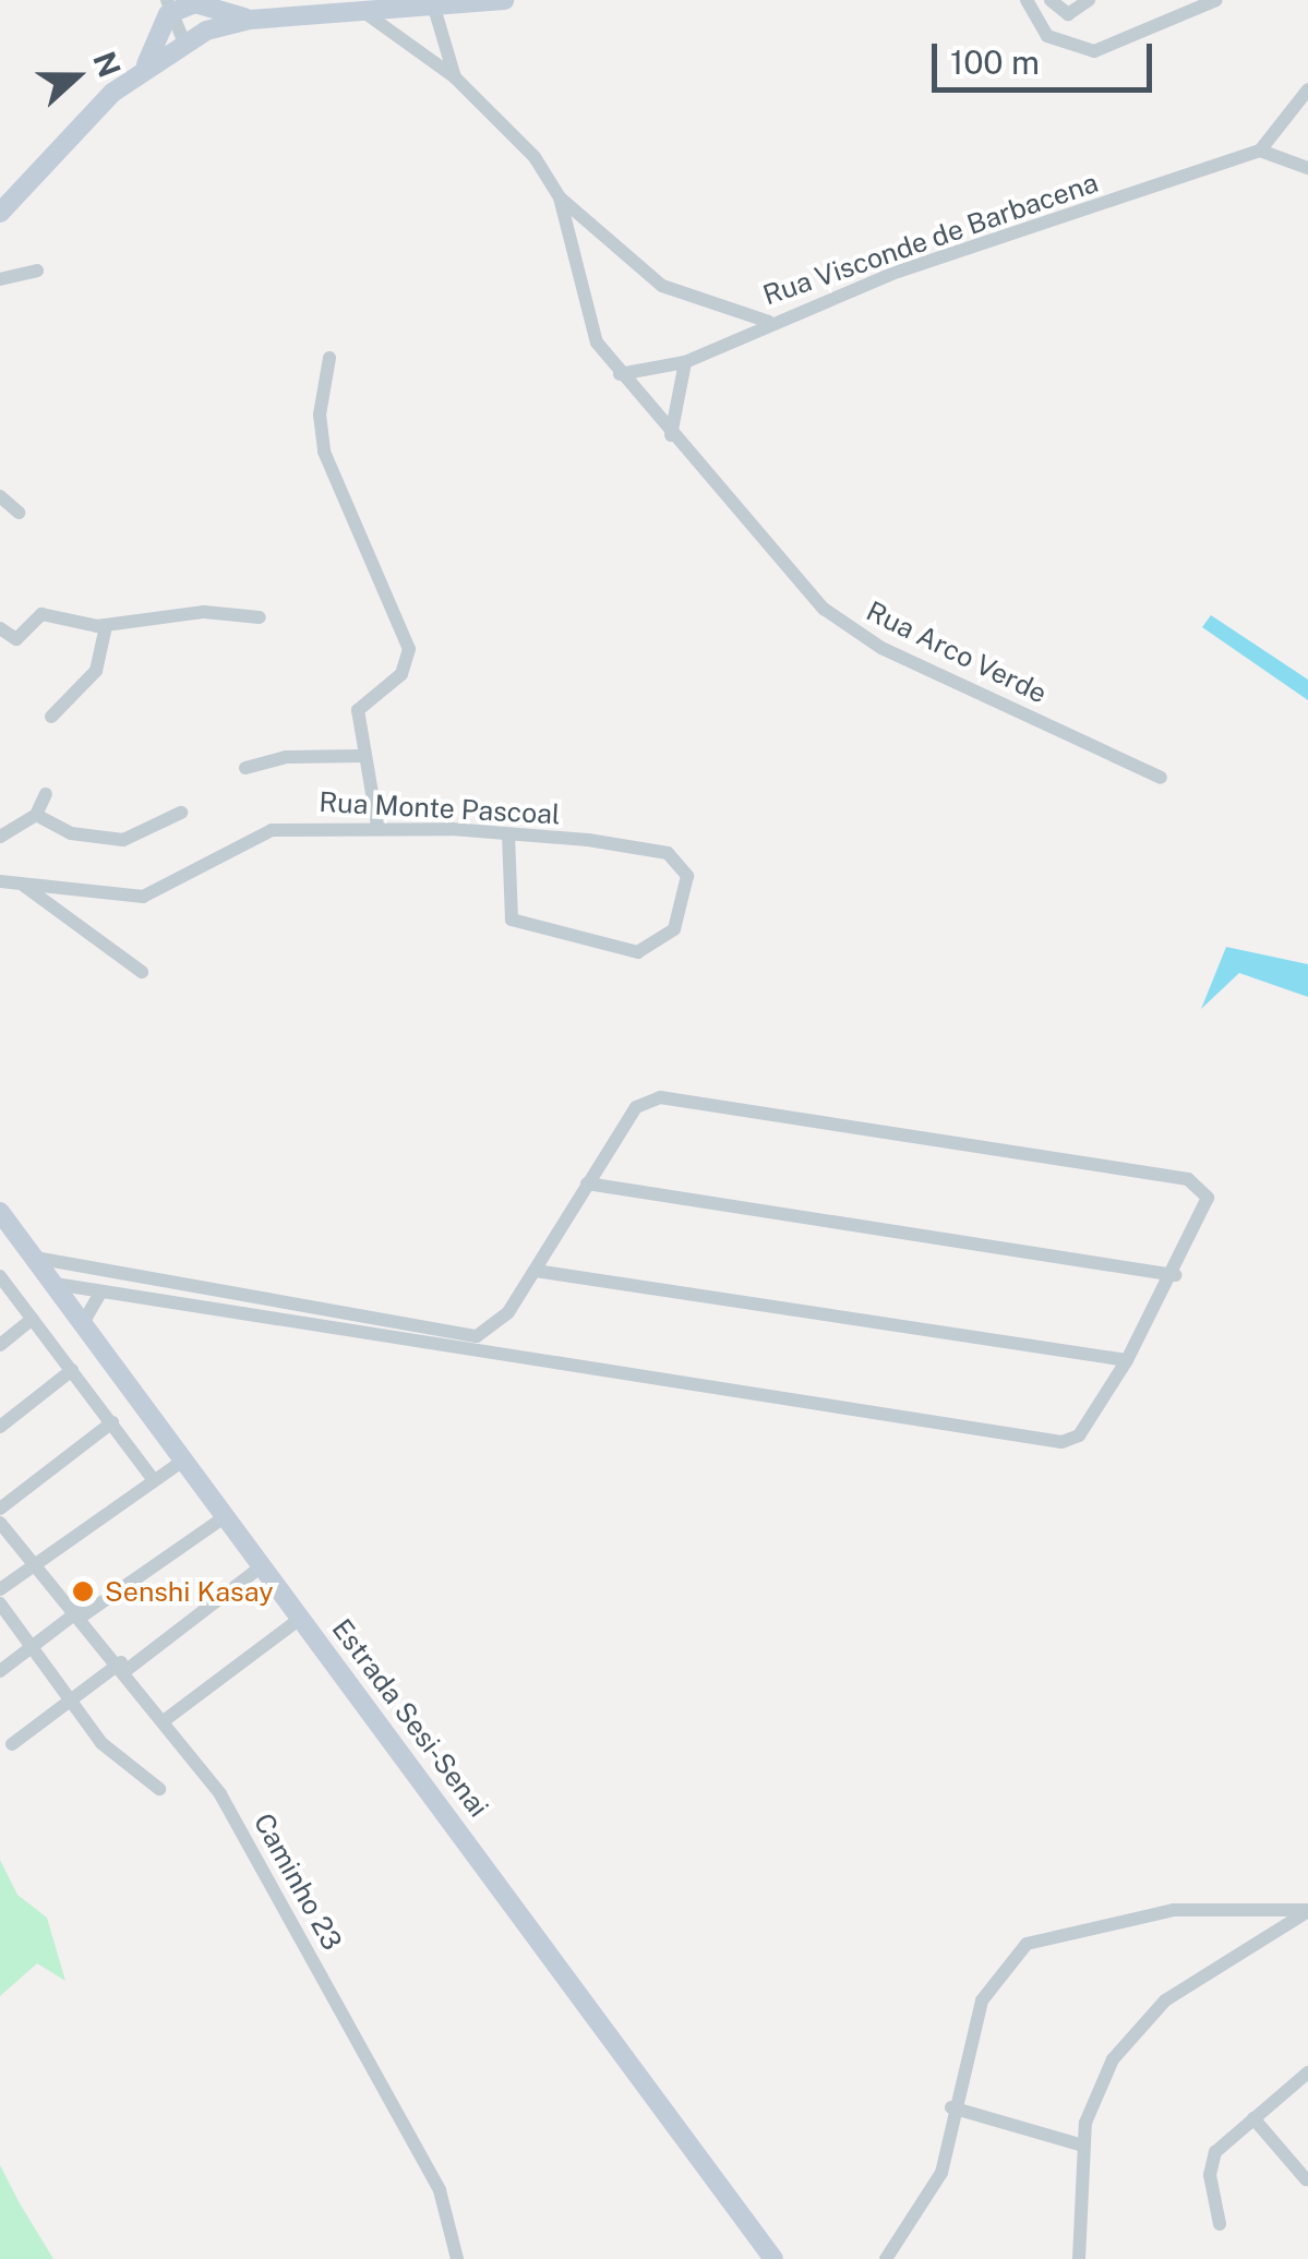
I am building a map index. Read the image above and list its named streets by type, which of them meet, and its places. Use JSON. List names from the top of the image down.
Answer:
{
  "streets": {
    "street": [
      "Rua Visconde de Barbacena",
      "Rua Arco Verde",
      "Rua Monte Pascoal",
      "Estrada Sesi-Senai",
      "Caminho 23"
    ]
  },
  "crossings": [
    ["Rua Visconde de Barbacena", "Rua Arco Verde"]
  ],
  "places": ["Senshi Kasay"],
  "scale_bar": "100 m",
  "north": "right"
}
